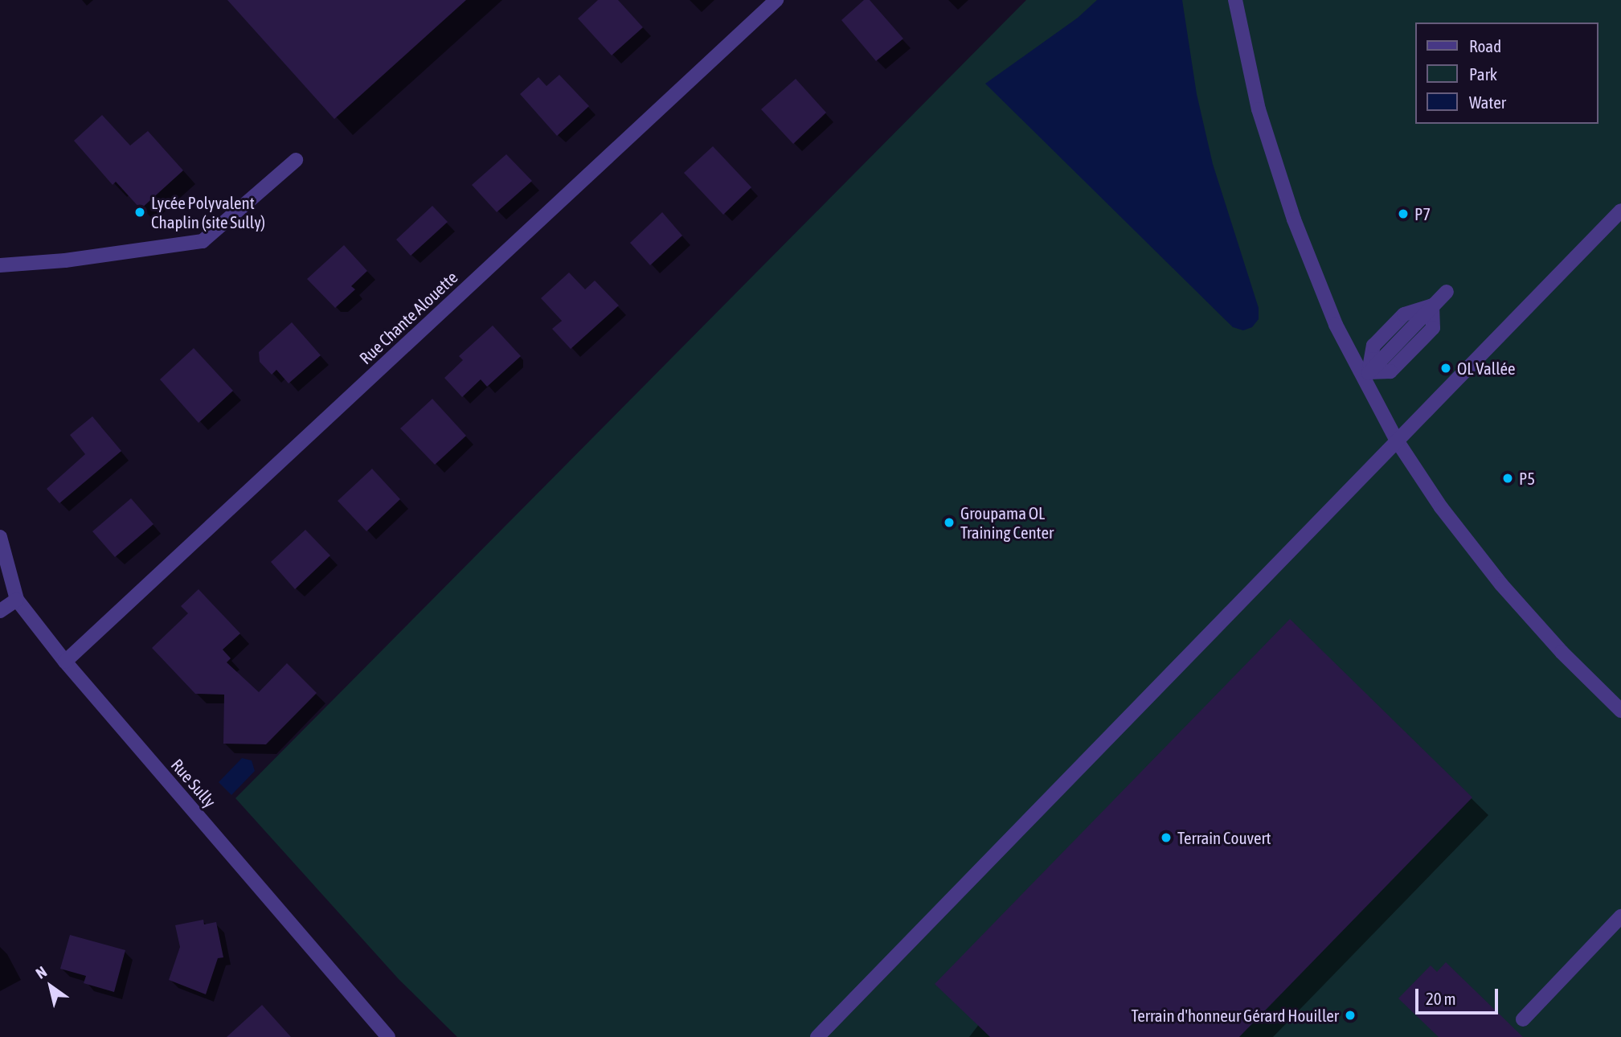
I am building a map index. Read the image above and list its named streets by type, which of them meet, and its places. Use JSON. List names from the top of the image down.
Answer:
{
  "streets": {
    "street": ["Rue Chante Alouette", "Rue Sully"]
  },
  "crossings": [
    ["Rue Chante Alouette", "Rue Sully"]
  ],
  "places": [
    "Lycée Polyvalent Chaplin (site Sully)",
    "P7",
    "OL Vallée",
    "P5",
    "Groupama OL Training Center",
    "Terrain Couvert",
    "Terrain d'honneur Gérard Houiller"
  ],
  "legend": ["Road", "Park", "Water"],
  "scale_bar": "20 m",
  "north": "top left"
}
